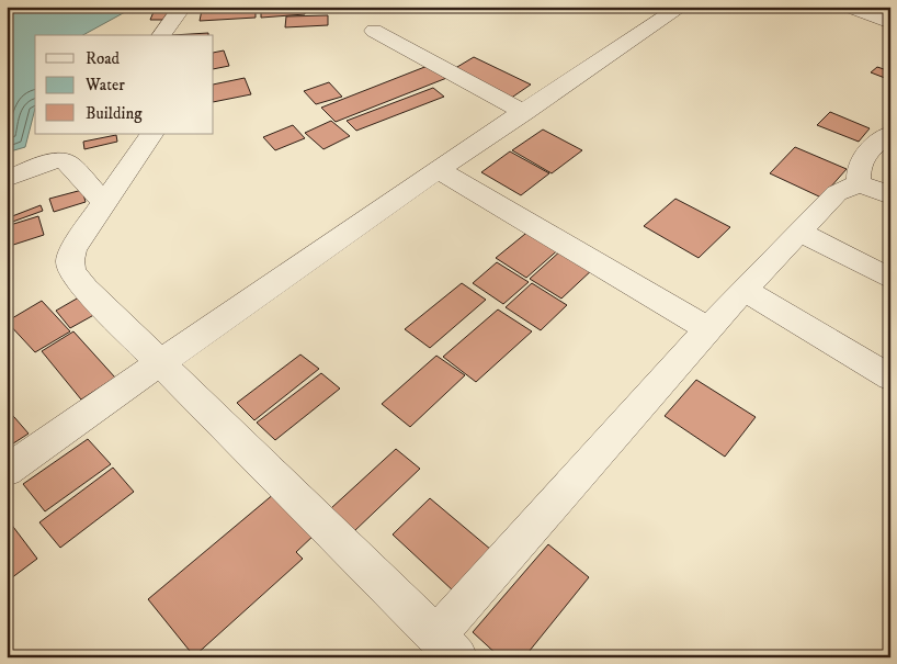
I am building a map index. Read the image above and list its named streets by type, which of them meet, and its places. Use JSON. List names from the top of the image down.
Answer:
{
  "legend": ["Road", "Water", "Building"]
}
